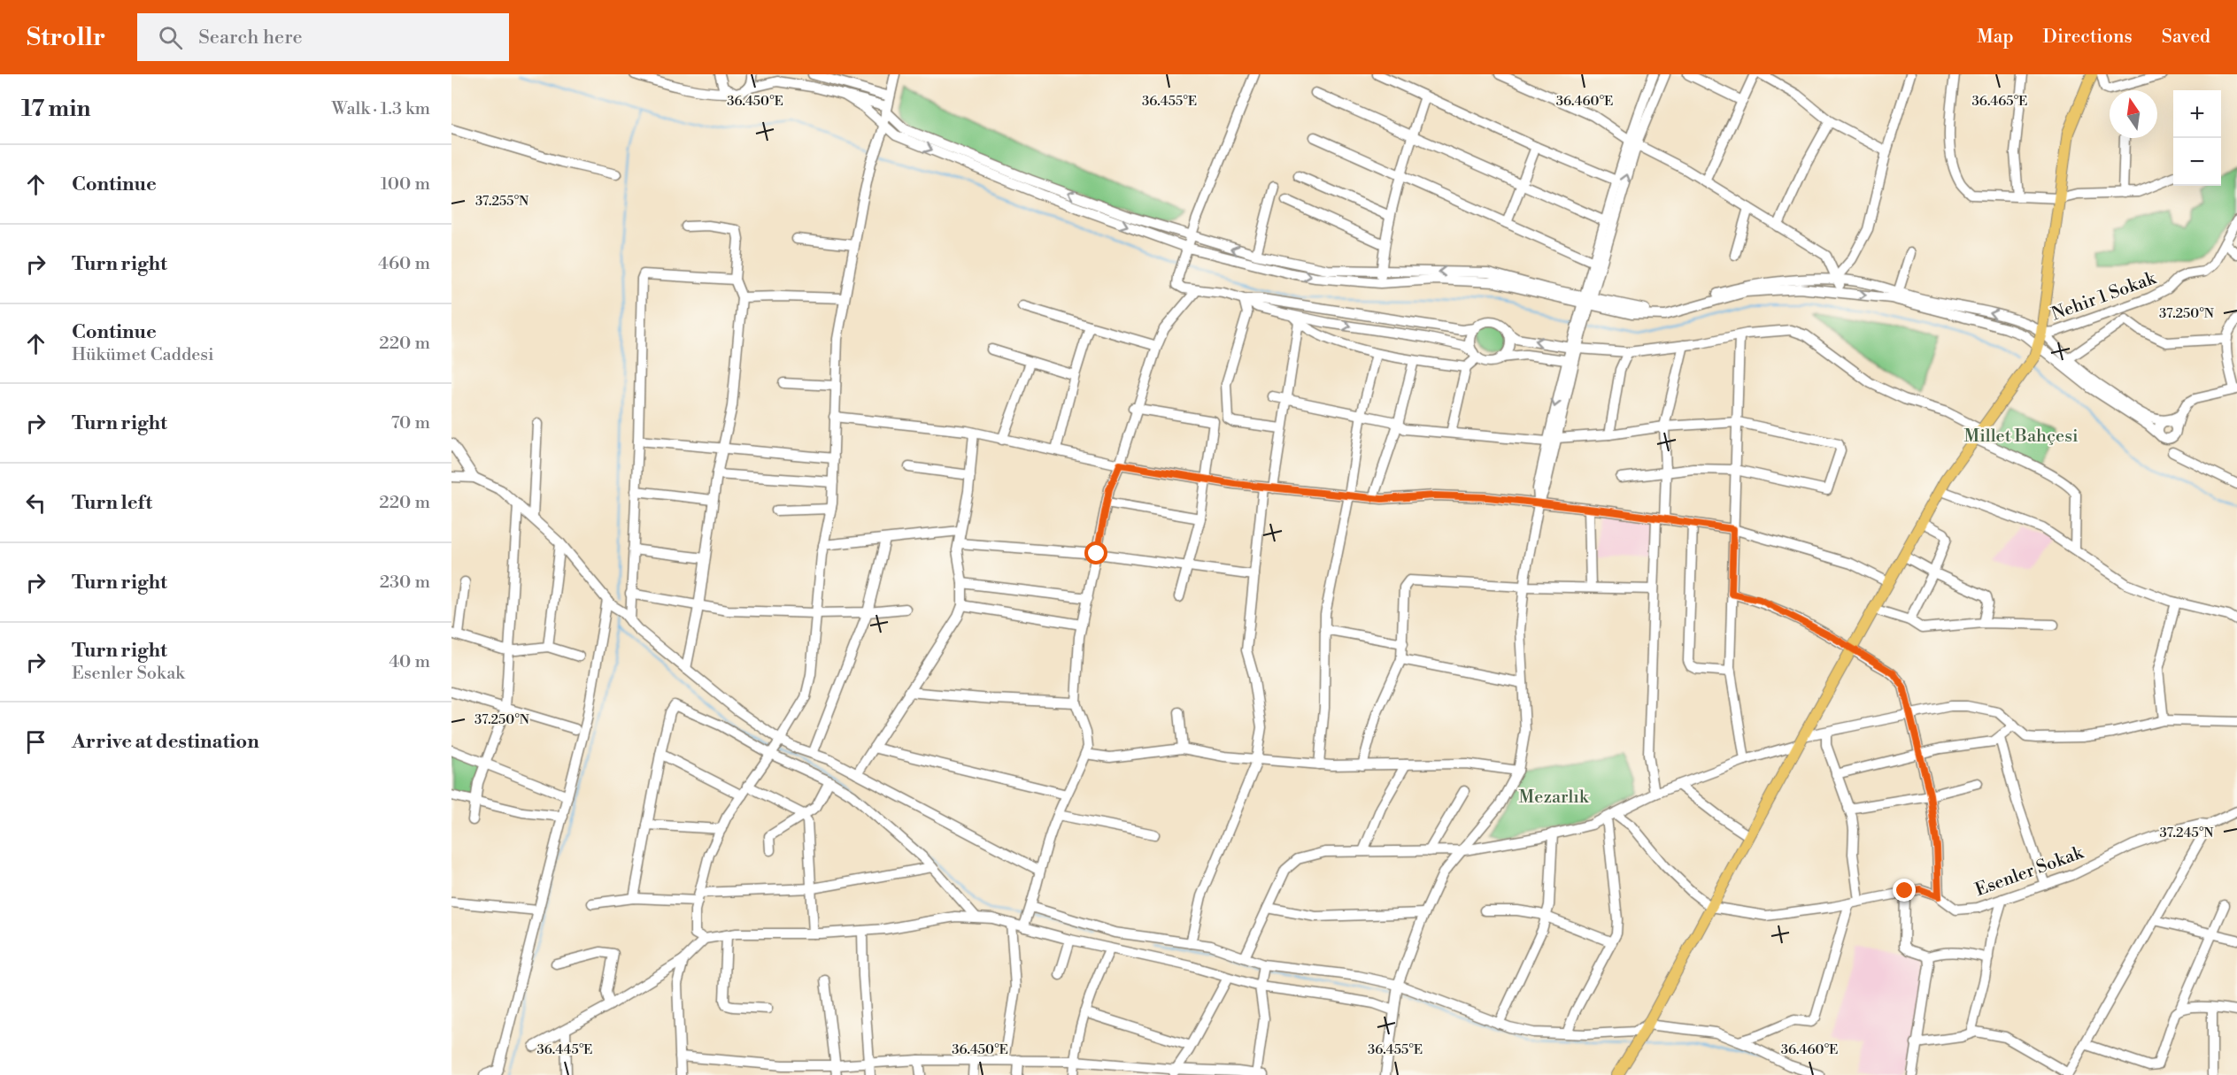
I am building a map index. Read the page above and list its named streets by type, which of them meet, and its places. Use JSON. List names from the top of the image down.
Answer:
{
  "streets": {
    "street": ["Nehir 1 Sokak", "Esenler Sokak"]
  },
  "parks": ["Millet Bahçesi", "Mezarlık"],
  "north": "top",
  "page": {
    "header": "Strollr",
    "search": "Search here",
    "nav": ["Map", "Directions", "Saved"],
    "heading": ["17 min", "Walk · 1.3 km"],
    "map_buttons": ["+", "−"],
    "list": [
      ["Continue", "100 m"],
      ["Turn right", "460 m"],
      ["Continue", "Hükümet Caddesi", "220 m"],
      ["Turn right", "70 m"],
      ["Turn left", "220 m"],
      ["Turn right", "230 m"],
      ["Turn right", "Esenler Sokak", "40 m"],
      "Arrive at destination"
    ]
  },
  "coordinates": [
    "36.450°E",
    "36.455°E",
    "36.460°E",
    "36.465°E",
    "37.255°N",
    "37.250°N",
    "37.245°N",
    "36.445°E"
  ]
}
